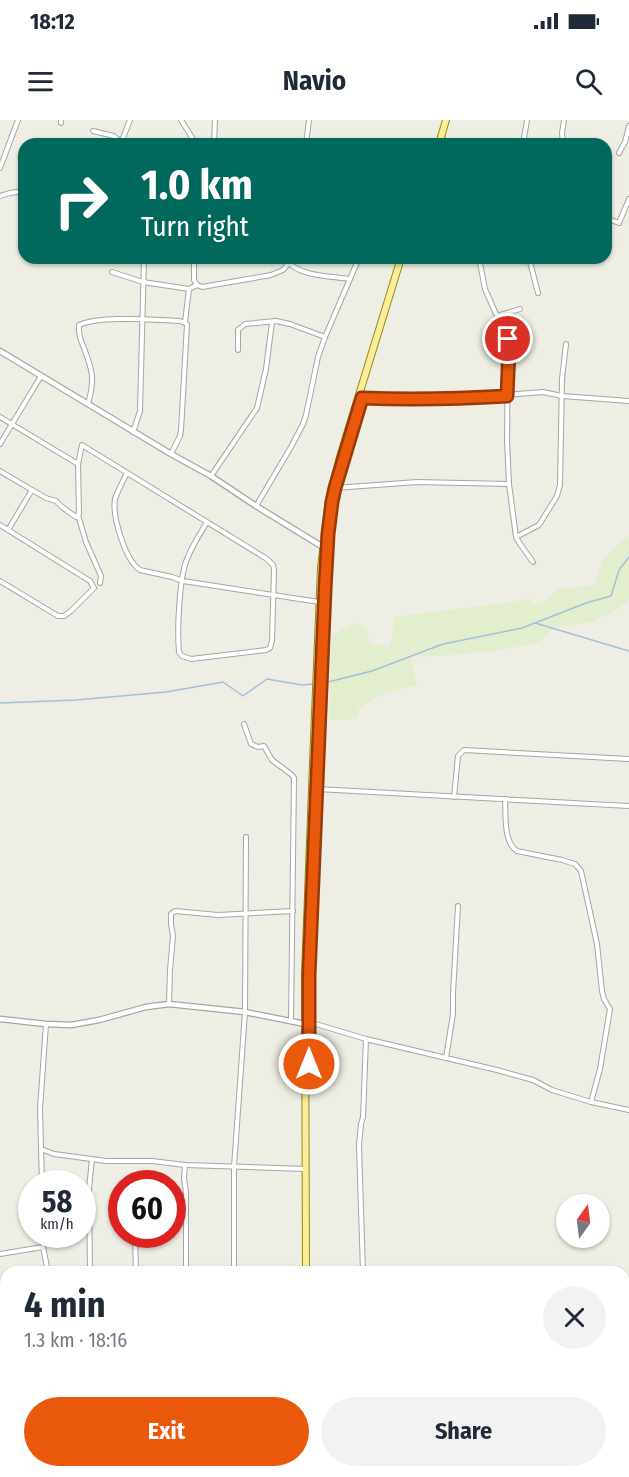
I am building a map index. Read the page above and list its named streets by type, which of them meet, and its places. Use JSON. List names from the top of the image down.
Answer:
{
  "north": "top",
  "page": {
    "status": "18:12",
    "header": "Navio",
    "turn": ["1.0 km", "Turn right"],
    "speed": "58 km/h",
    "limit": "60",
    "heading": ["4 min", "1.3 km · 18:16"],
    "buttons": ["Exit", "Share"]
  }
}
